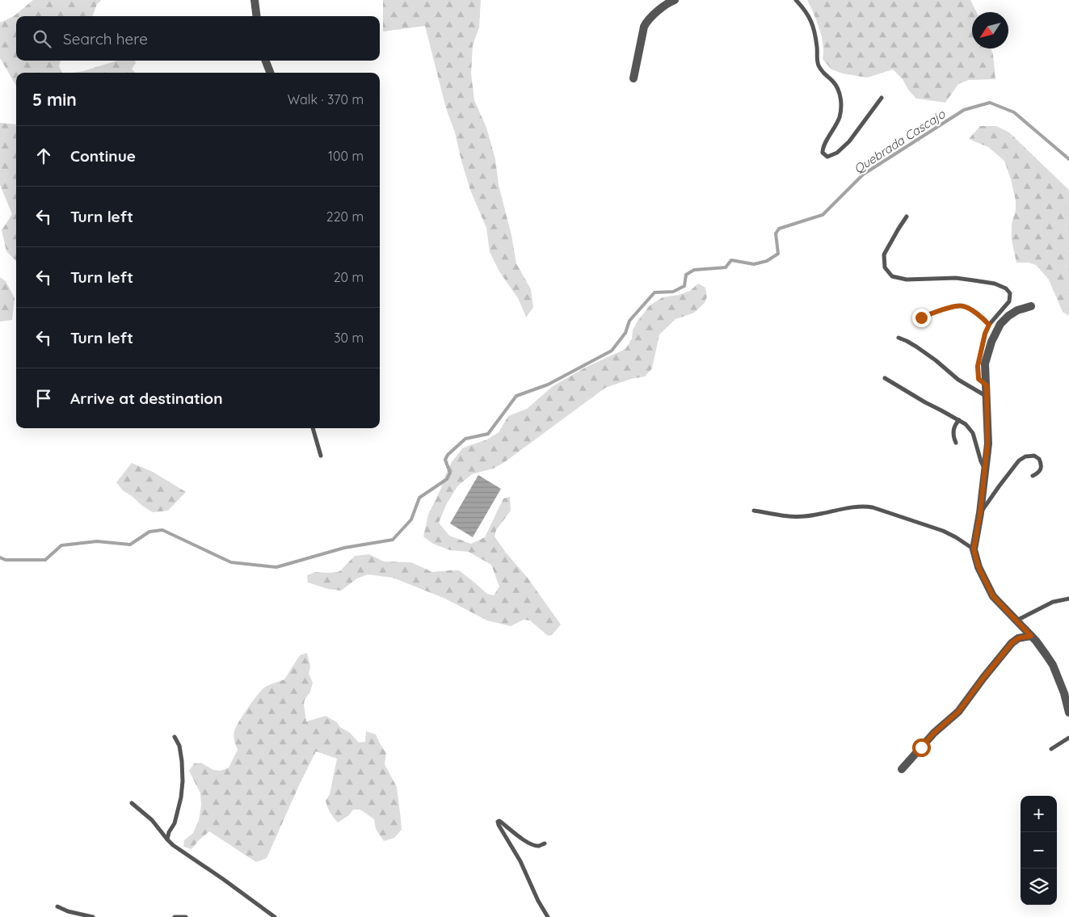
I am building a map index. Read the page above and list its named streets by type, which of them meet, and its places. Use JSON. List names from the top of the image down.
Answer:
{
  "water": ["Quebrada Cascajo"],
  "north": "bottom left",
  "page": {
    "search": "Search here",
    "heading": ["5 min", "Walk · 370 m"],
    "list": [
      ["Continue", "100 m"],
      ["Turn left", "220 m"],
      ["Turn left", "20 m"],
      ["Turn left", "30 m"],
      "Arrive at destination"
    ],
    "map_buttons": ["+", "−"]
  }
}
